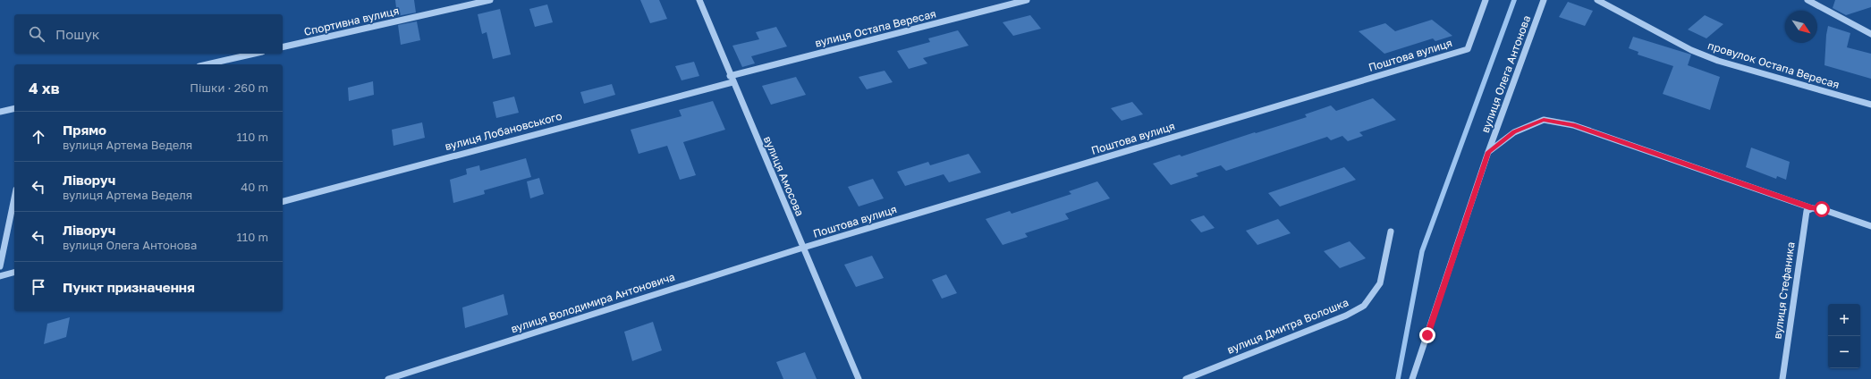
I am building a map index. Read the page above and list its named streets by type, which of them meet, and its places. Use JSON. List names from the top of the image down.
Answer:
{
  "streets": {
    "street": [
      "Спортивна вулиця",
      "вулиця Остапа Вересая",
      "Поштова вулиця",
      "провулок Остапа Вересая",
      "вулиця Олега Антонова",
      "вулиця Лобановського",
      "вулиця Амосова",
      "вулиця Стефаника",
      "вулиця Володимира Антоновича",
      "вулиця Дмитра Волошка"
    ]
  },
  "crossings": [
    ["вулиця Остапа Вересая", "вулиця Лобановського"],
    ["вулиця Остапа Вересая", "вулиця Амосова"],
    ["Поштова вулиця", "вулиця Амосова"],
    ["Поштова вулиця", "вулиця Володимира Антоновича"],
    ["вулиця Лобановського", "вулиця Амосова"],
    ["вулиця Амосова", "вулиця Володимира Антоновича"]
  ],
  "north": "bottom right",
  "page": {
    "search": "Пошук",
    "heading": ["4 хв", "Пішки · 260 m"],
    "list": [
      ["Прямо", "вулиця Артема Веделя", "110 m"],
      ["Ліворуч", "вулиця Артема Веделя", "40 m"],
      ["Ліворуч", "вулиця Олега Антонова", "110 m"],
      "Пункт призначення"
    ],
    "map_buttons": ["+", "−"]
  }
}
